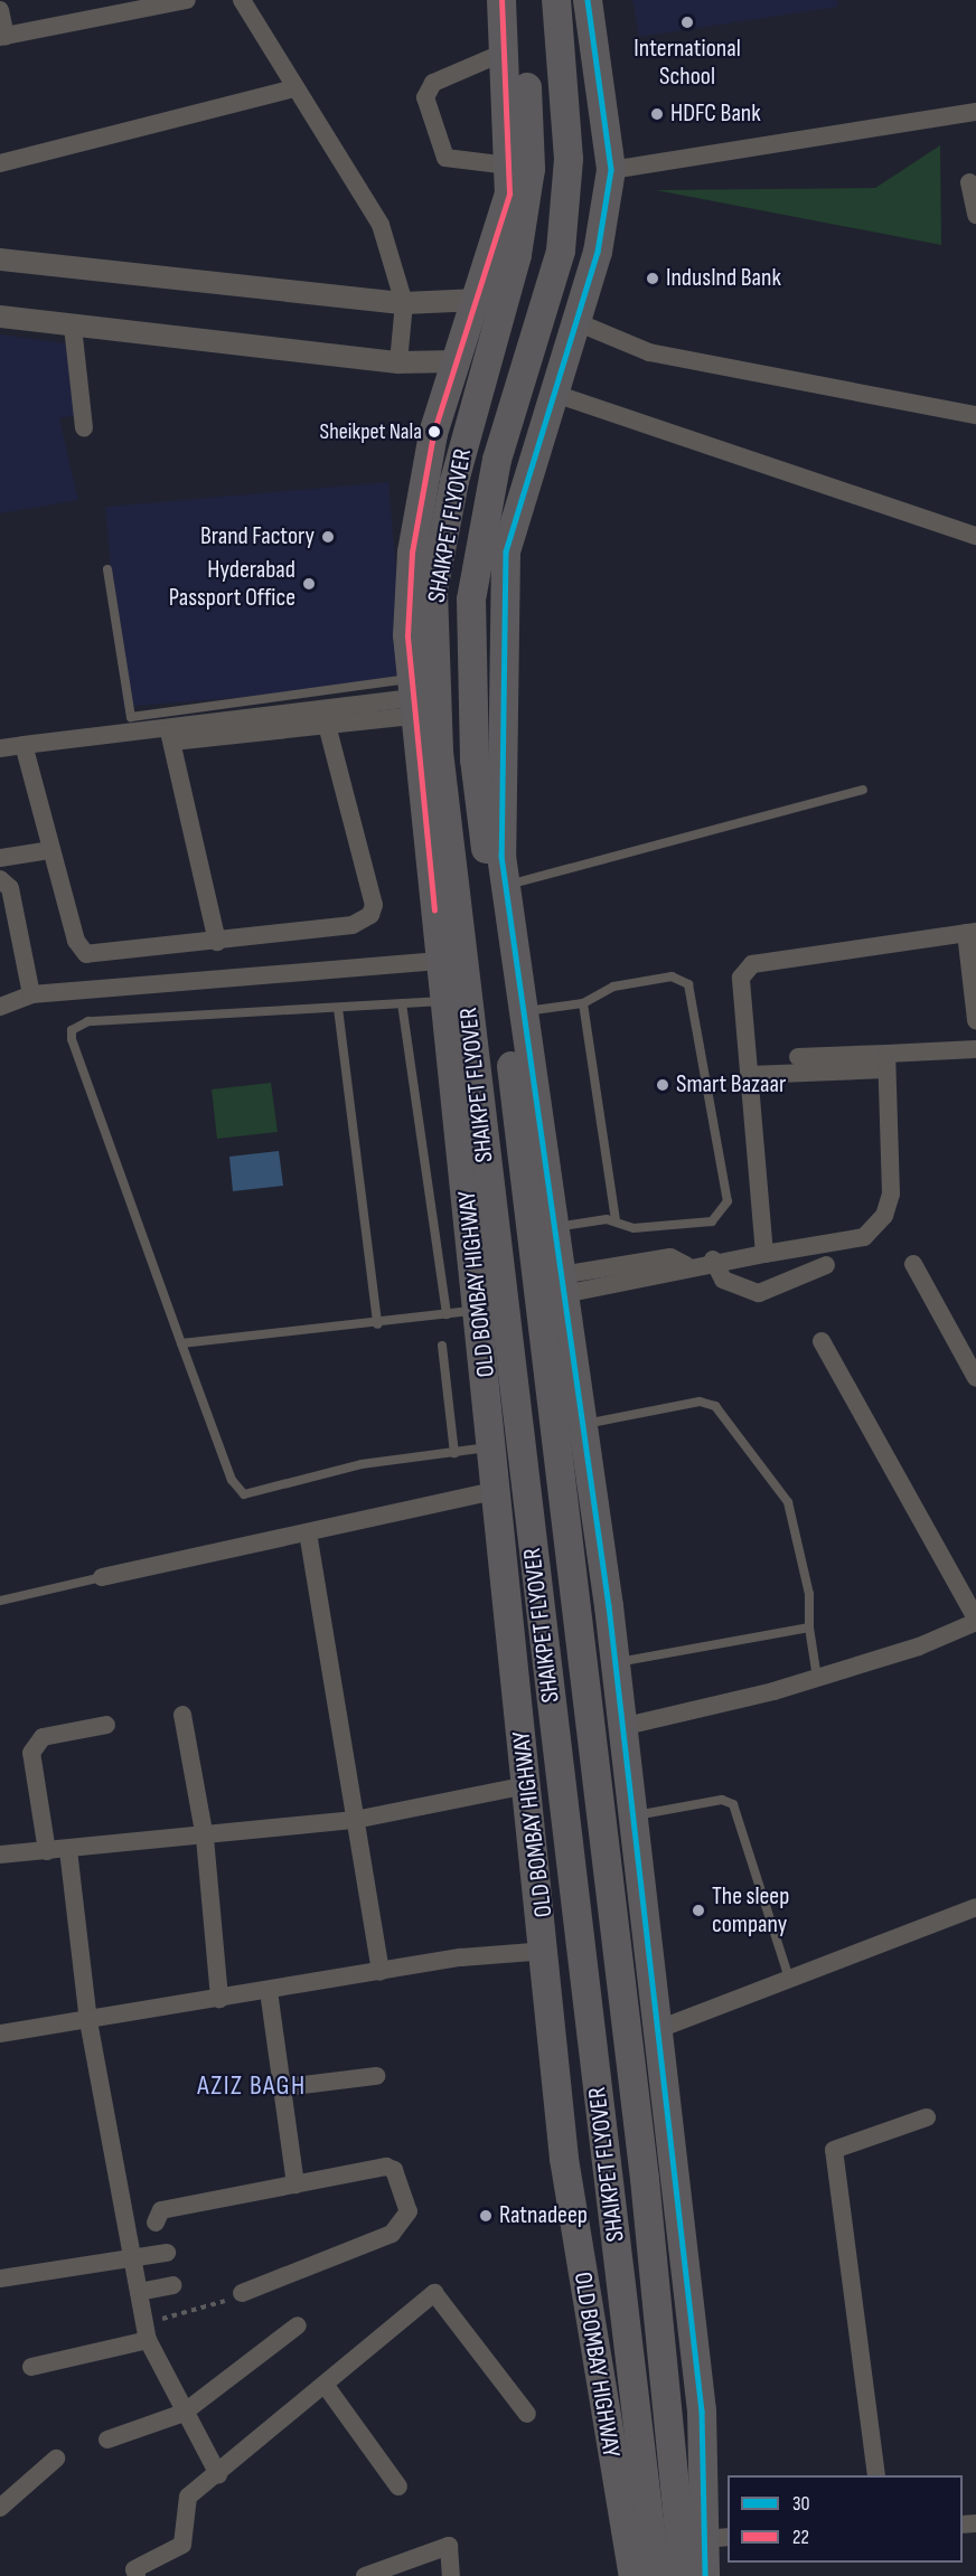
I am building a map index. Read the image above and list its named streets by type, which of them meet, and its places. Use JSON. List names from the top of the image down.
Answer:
{
  "streets": {
    "main road": ["SHAIKPET FLYOVER", "OLD BOMBAY HIGHWAY"]
  },
  "crossings": [
    ["SHAIKPET FLYOVER", "OLD BOMBAY HIGHWAY"]
  ],
  "districts": ["AZIZ BAGH"],
  "places": [
    "International School",
    "HDFC Bank",
    "IndusInd Bank",
    "Sheikpet Nala",
    "Brand Factory",
    "Hyderabad Passport Office",
    "Smart Bazaar",
    "The sleep company",
    "Ratnadeep"
  ],
  "lines": ["transit line 30", "transit line 22"],
  "legend": ["30", "22"]
}
